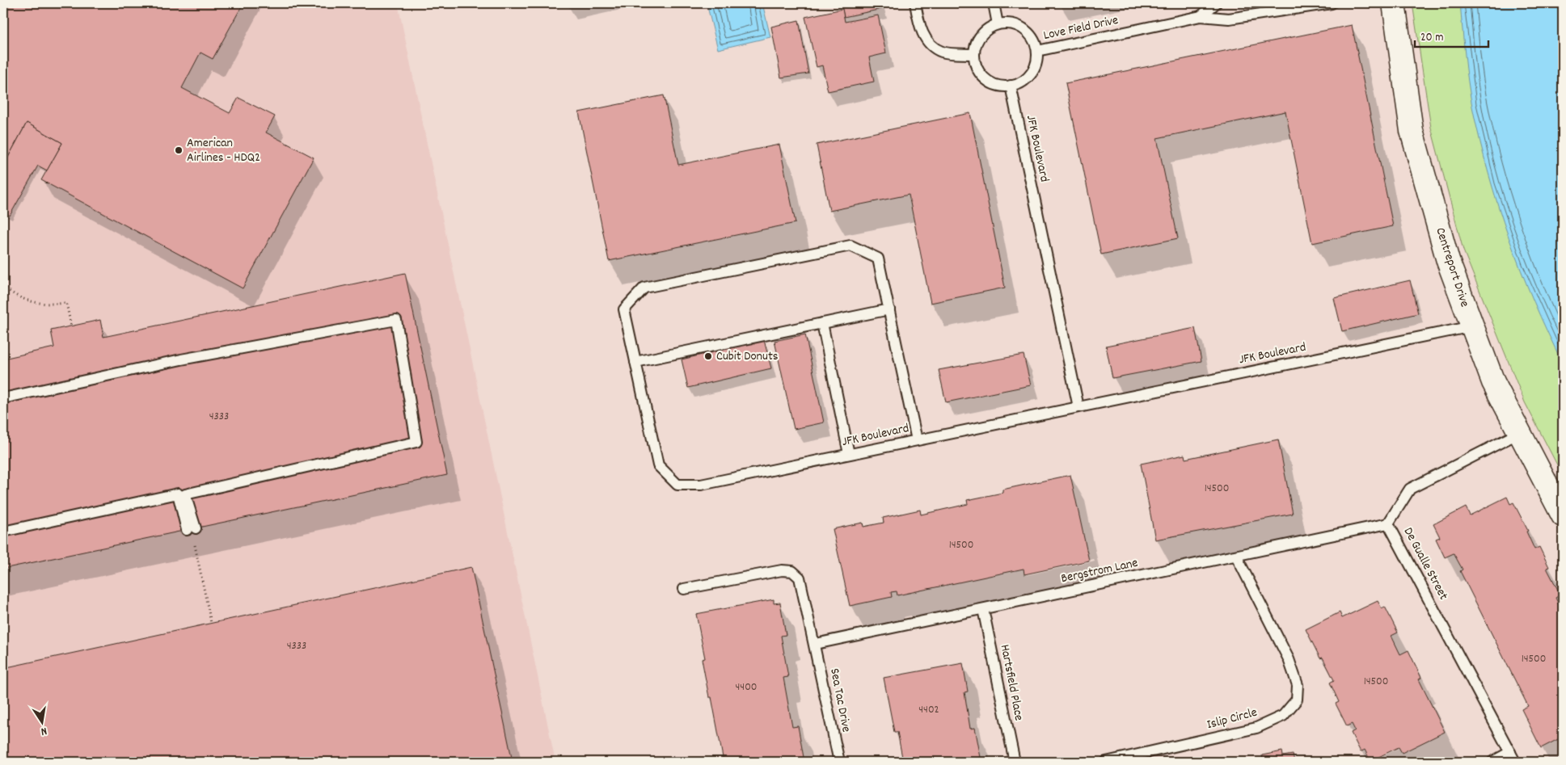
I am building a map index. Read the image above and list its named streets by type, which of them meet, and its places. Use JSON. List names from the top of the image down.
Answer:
{
  "streets": {
    "street": ["Centreport Drive"],
    "lane": [
      "Love Field Drive",
      "JFK Boulevard",
      "De Gualle Street",
      "Bergstrom Lane",
      "Hartsfield Place",
      "Sea Tac Drive",
      "Islip Circle"
    ]
  },
  "crossings": [
    ["Love Field Drive", "JFK Boulevard"],
    ["JFK Boulevard", "Centreport Drive"],
    ["Centreport Drive", "De Gualle Street"],
    ["De Gualle Street", "Bergstrom Lane"],
    ["Bergstrom Lane", "Hartsfield Place"],
    ["Bergstrom Lane", "Sea Tac Drive"],
    ["Bergstrom Lane", "Islip Circle"]
  ],
  "places": ["American Airlines - HDQ2", "Cubit Donuts"],
  "house_numbers": [
    "4333",
    "14500",
    "14500",
    "4333",
    "14500",
    "14500",
    "4400",
    "4402"
  ],
  "scale_bar": "20 m",
  "north": "bottom"
}
